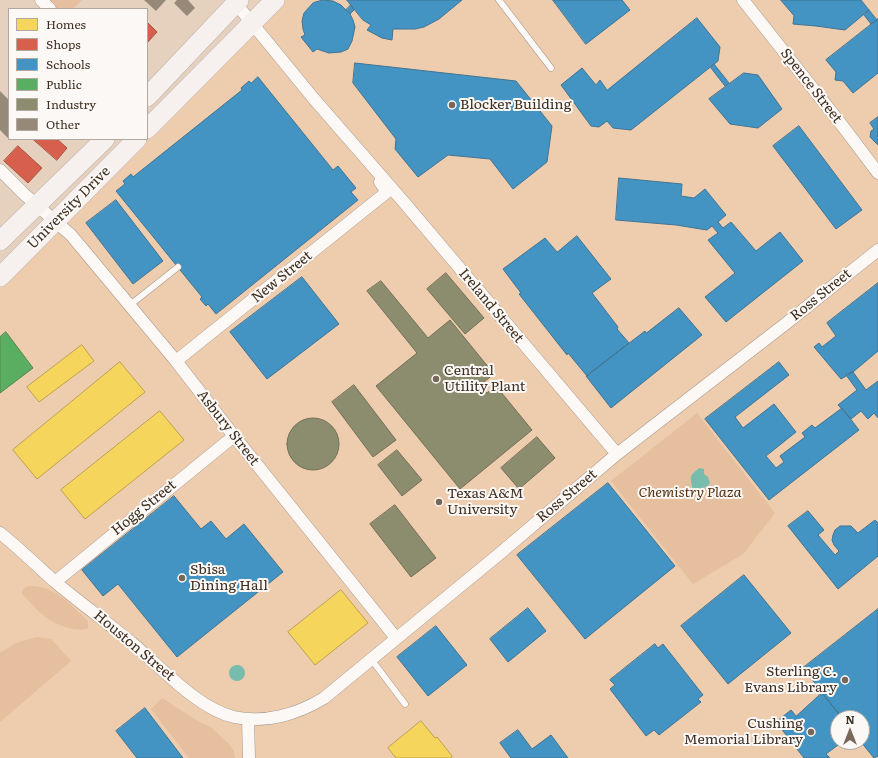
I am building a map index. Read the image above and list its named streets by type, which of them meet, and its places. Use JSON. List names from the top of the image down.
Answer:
{
  "streets": {
    "main road": ["University Drive"],
    "street": [
      "Spence Street",
      "New Street",
      "Ross Street",
      "Ireland Street",
      "Asbury Street",
      "Hogg Street",
      "Houston Street"
    ]
  },
  "crossings": [
    ["University Drive", "Asbury Street"],
    ["New Street", "Ireland Street"],
    ["New Street", "Asbury Street"],
    ["Ross Street", "Ireland Street"],
    ["Ross Street", "Asbury Street"],
    ["Ross Street", "Houston Street"],
    ["Asbury Street", "Hogg Street"],
    ["Hogg Street", "Houston Street"]
  ],
  "parks": ["Chemistry Plaza"],
  "places": [
    "Blocker Building",
    "Central Utility Plant",
    "Texas A&M University",
    "Sbisa Dining Hall",
    "Sterling C. Evans Library",
    "Cushing Memorial Library"
  ],
  "legend": [
    "Homes",
    "Shops",
    "Schools",
    "Public",
    "Industry",
    "Other"
  ],
  "north": "top"
}
